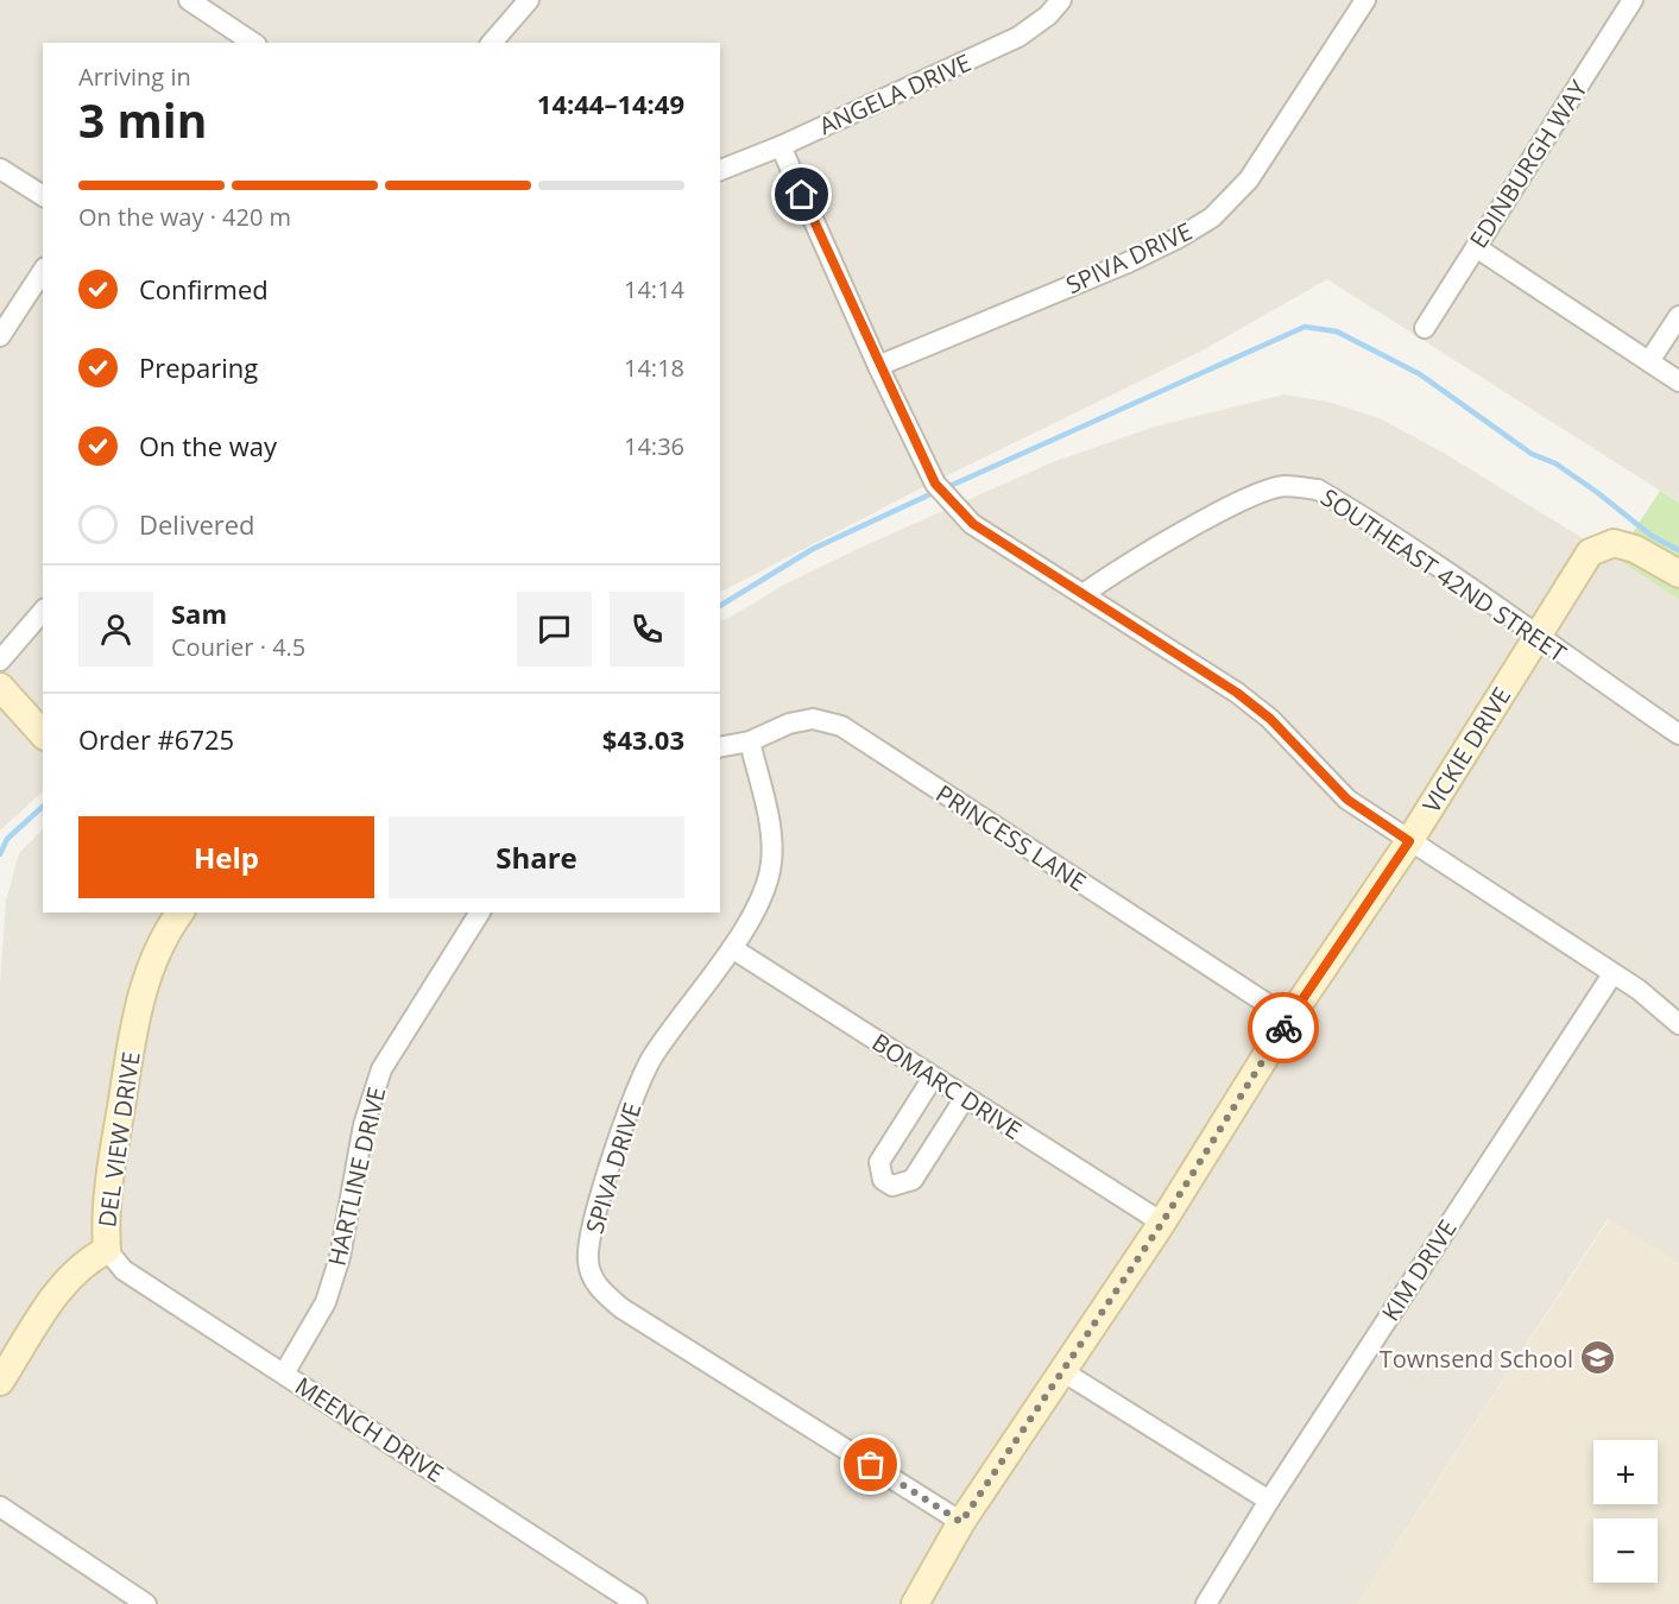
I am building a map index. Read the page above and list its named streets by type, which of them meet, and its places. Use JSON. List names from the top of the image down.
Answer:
{
  "streets": {
    "street": [
      "ANGELA DRIVE",
      "EDINBURGH WAY",
      "SPIVA DRIVE",
      "SOUTHEAST 42ND STREET",
      "VICKIE DRIVE",
      "PRINCESS LANE",
      "BOMARC DRIVE",
      "DEL VIEW DRIVE",
      "HARTLINE DRIVE",
      "KIM DRIVE",
      "MEENCH DRIVE"
    ]
  },
  "crossings": [
    ["SPIVA DRIVE", "VICKIE DRIVE"],
    ["SPIVA DRIVE", "PRINCESS LANE"],
    ["SPIVA DRIVE", "BOMARC DRIVE"],
    ["SOUTHEAST 42ND STREET", "VICKIE DRIVE"],
    ["VICKIE DRIVE", "PRINCESS LANE"],
    ["VICKIE DRIVE", "BOMARC DRIVE"],
    ["DEL VIEW DRIVE", "MEENCH DRIVE"],
    ["HARTLINE DRIVE", "MEENCH DRIVE"]
  ],
  "places": {
    "school or university": ["Townsend School"]
  },
  "page": {
    "heading": ["3 min", "Arriving in", "14:44–14:49"],
    "panel": [
      "Sam",
      "Courier · 4.5",
      "Order #6725",
      "$43.03"
    ],
    "bar": "On the way · 420 m",
    "list": [
      ["Confirmed", "14:14"],
      ["Preparing", "14:18"],
      ["On the way", "14:36"],
      "Delivered"
    ],
    "buttons": ["Help", "Share"],
    "map_buttons": ["+", "−"]
  }
}
